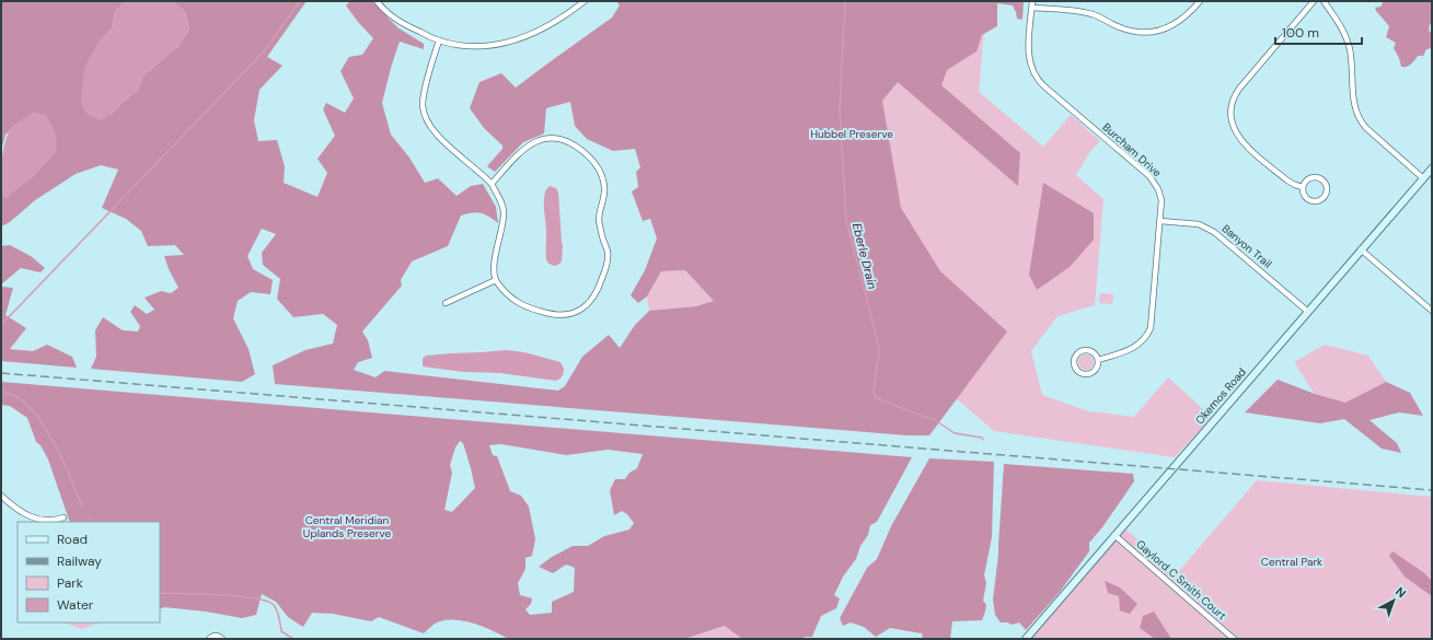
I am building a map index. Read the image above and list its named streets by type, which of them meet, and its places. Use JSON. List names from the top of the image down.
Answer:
{
  "streets": {
    "street": [
      "Burcham Drive",
      "Banyon Trail",
      "Okemos Road",
      "Gaylord C Smith Court"
    ]
  },
  "crossings": [
    ["Burcham Drive", "Banyon Trail"],
    ["Banyon Trail", "Okemos Road"],
    ["Okemos Road", "Gaylord C Smith Court"]
  ],
  "water": ["Eberle Drain"],
  "parks": ["Hubbel Preserve", "Central Meridian Uplands Preserve", "Central Park"],
  "legend": [
    "Road",
    "Railway",
    "Park",
    "Water"
  ],
  "scale_bar": "100 m",
  "north": "top right"
}
